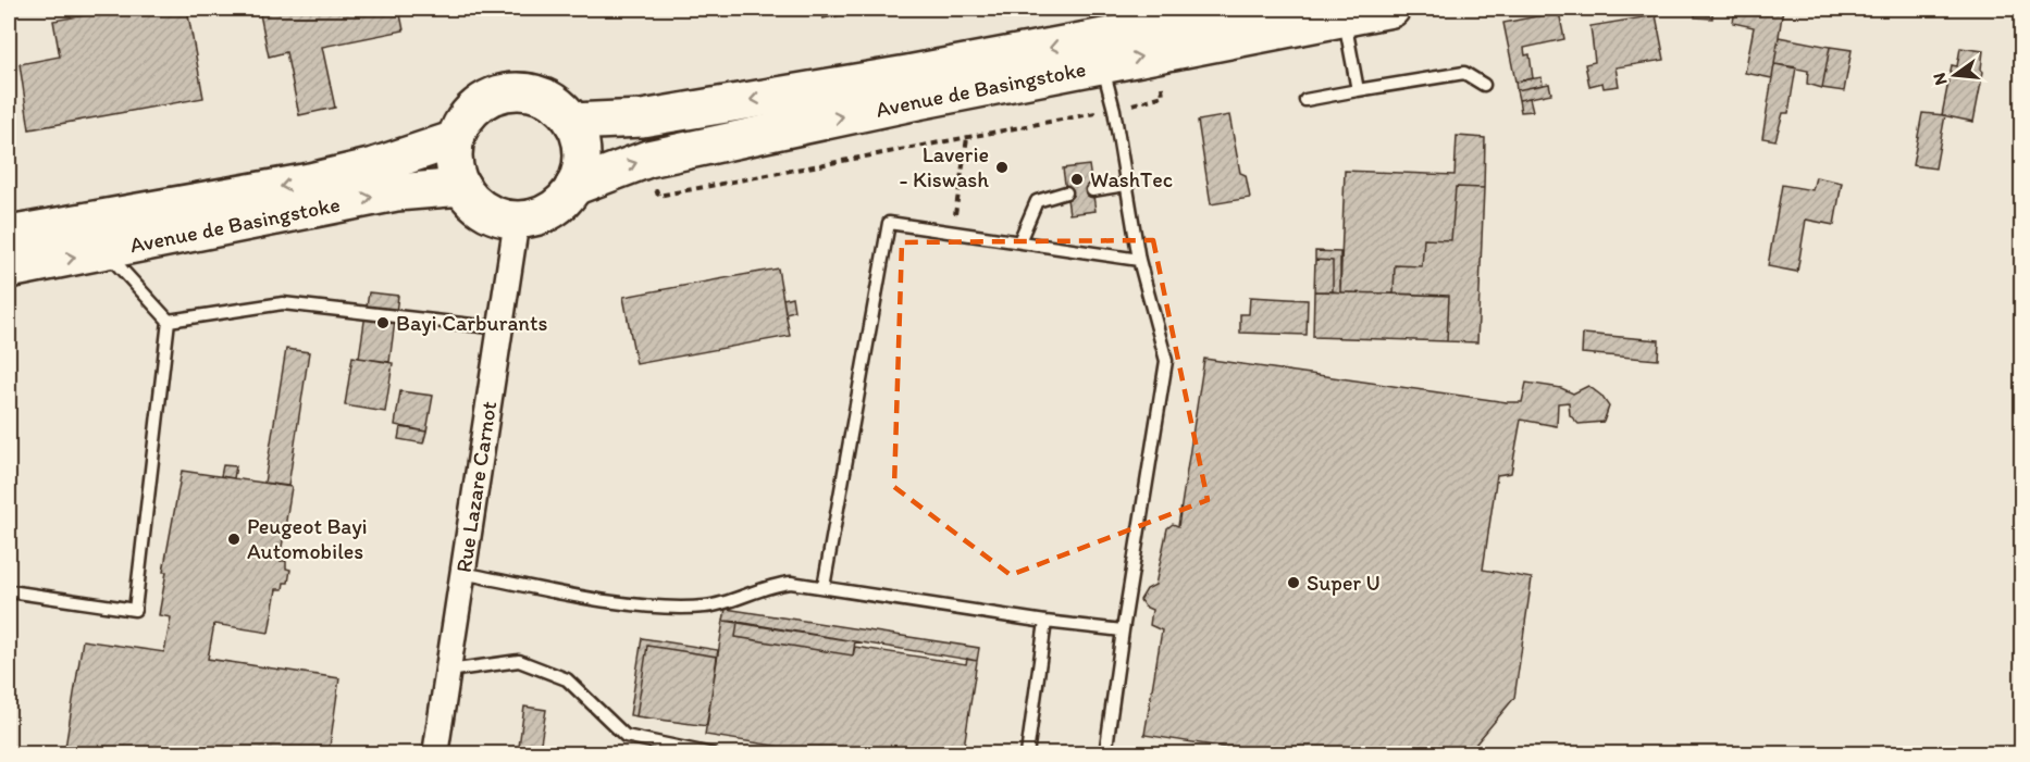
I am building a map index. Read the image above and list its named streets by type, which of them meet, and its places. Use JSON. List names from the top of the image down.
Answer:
{
  "streets": {
    "main road": ["Avenue de Basingstoke"],
    "street": ["Rue Lazare Carnot"]
  },
  "crossings": [
    ["Avenue de Basingstoke", "Rue Lazare Carnot"]
  ],
  "places": [
    "Laverie - Kiswash",
    "WashTec",
    "Bayi Carburants",
    "Peugeot Bayi Automobiles",
    "Super U"
  ],
  "north": "left"
}
